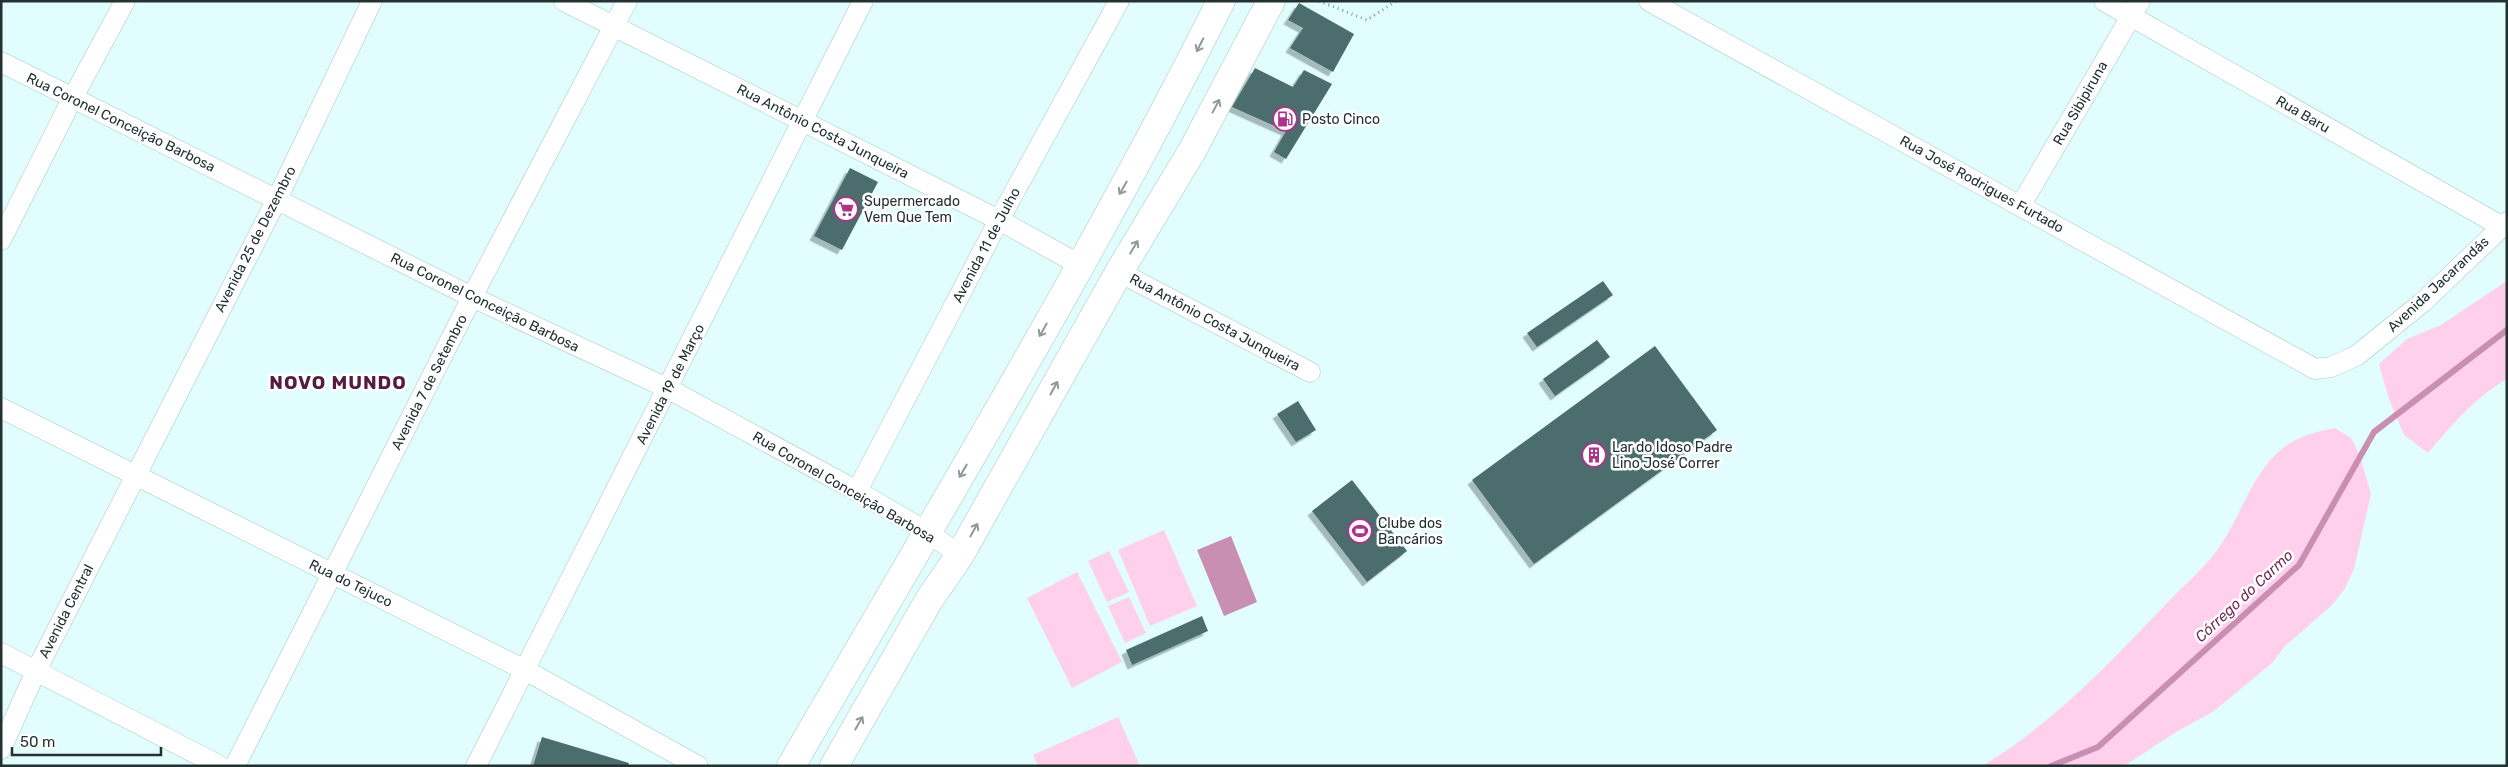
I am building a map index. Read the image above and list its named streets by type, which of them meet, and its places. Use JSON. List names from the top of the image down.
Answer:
{
  "streets": {
    "street": [
      "Rua Sibipiruna",
      "Rua Baru",
      "Rua Coronel Conceição Barbosa",
      "Rua Antônio Costa Junqueira",
      "Rua José Rodrigues Furtado",
      "Avenida 25 de Dezembro",
      "Avenida 11 de Julho",
      "Avenida Jacarandás",
      "Avenida 7 de Setembro",
      "Avenida 19 de Março",
      "Rua do Tejuco",
      "Avenida Central"
    ]
  },
  "crossings": [
    ["Rua Sibipiruna", "Rua Baru"],
    ["Rua Sibipiruna", "Rua José Rodrigues Furtado"],
    ["Rua Baru", "Avenida Jacarandás"],
    ["Rua Coronel Conceição Barbosa", "Avenida 25 de Dezembro"],
    ["Rua Coronel Conceição Barbosa", "Avenida 11 de Julho"],
    ["Rua Coronel Conceição Barbosa", "Avenida 7 de Setembro"],
    ["Rua Coronel Conceição Barbosa", "Avenida 19 de Março"],
    ["Rua Antônio Costa Junqueira", "Avenida 11 de Julho"],
    ["Rua Antônio Costa Junqueira", "Avenida 7 de Setembro"],
    ["Rua Antônio Costa Junqueira", "Avenida 19 de Março"],
    ["Rua José Rodrigues Furtado", "Avenida Jacarandás"],
    ["Avenida 25 de Dezembro", "Rua do Tejuco"],
    ["Avenida 25 de Dezembro", "Avenida Central"],
    ["Avenida 7 de Setembro", "Rua do Tejuco"],
    ["Avenida 19 de Março", "Rua do Tejuco"],
    ["Rua do Tejuco", "Avenida Central"]
  ],
  "districts": ["NOVO MUNDO"],
  "water": ["Córrego do Carmo"],
  "places": {
    "fuel station": ["Posto Cinco"],
    "supermarket": ["Supermercado Vem Que Tem"],
    "building": ["Lar do Idoso Padre Lino José Correr"],
    "sports": ["Clube dos Bancários"]
  },
  "scale_bar": "50 m"
}
